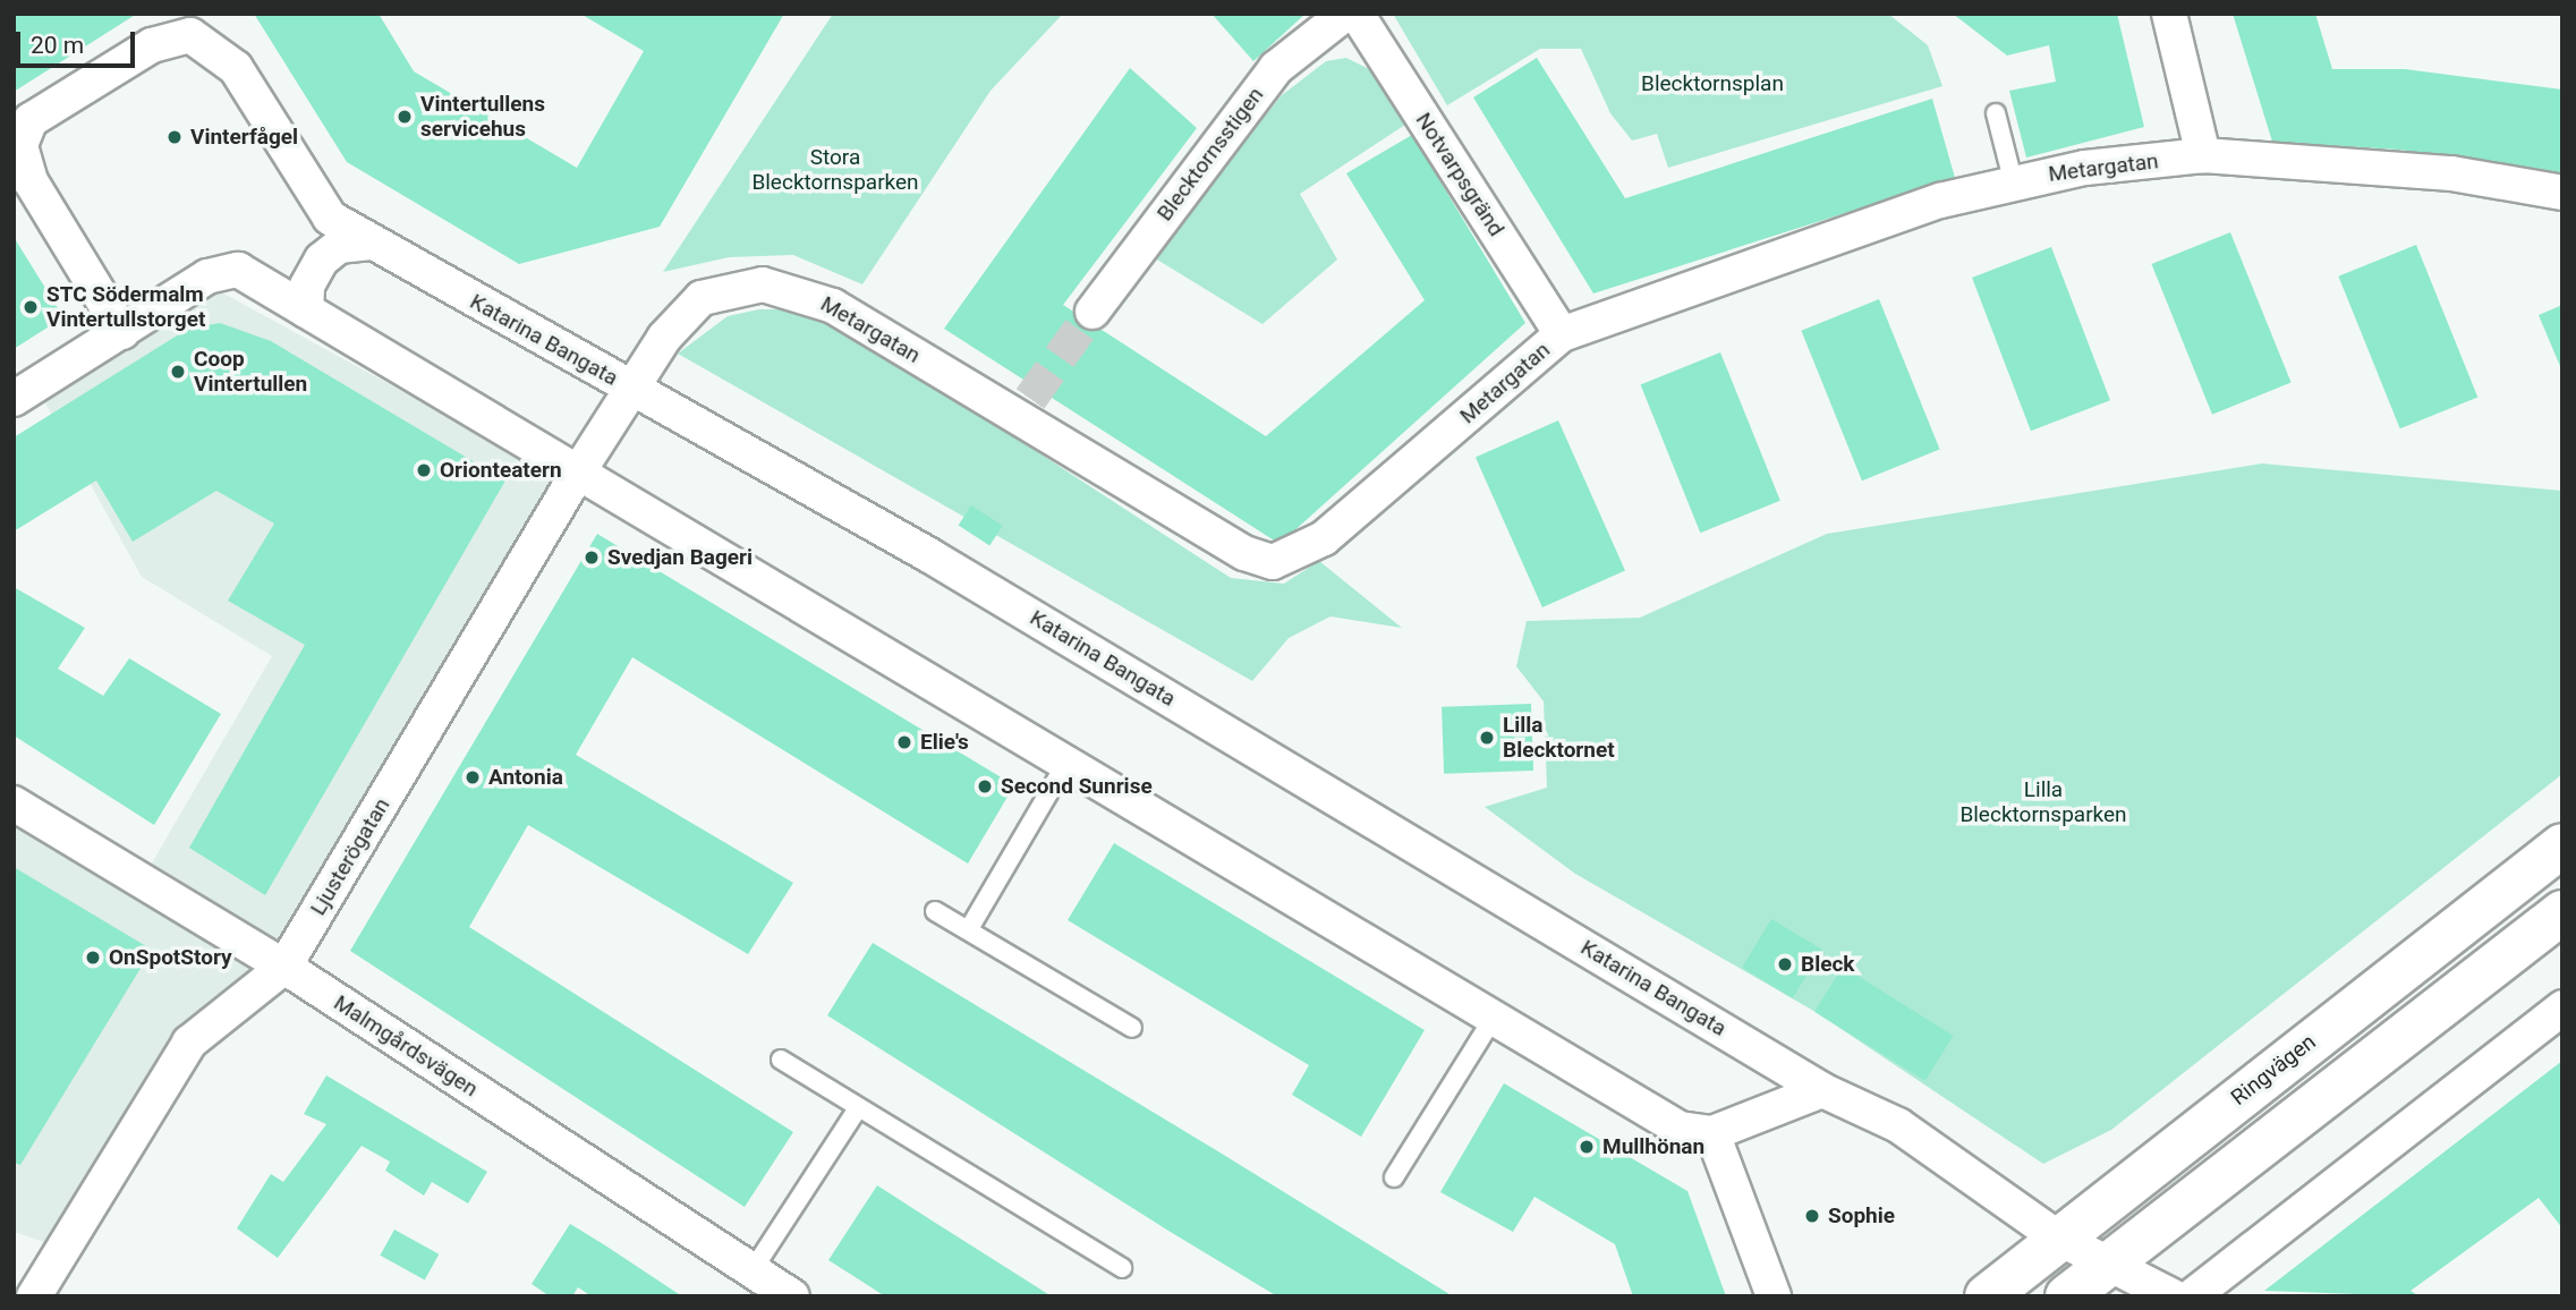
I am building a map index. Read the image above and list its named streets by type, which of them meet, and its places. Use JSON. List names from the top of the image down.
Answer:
{
  "streets": {
    "main road": ["Ringvägen"],
    "street": [
      "Blecktornsstigen",
      "Metargatan",
      "Notvarpsgränd",
      "Katarina Bangata",
      "Ljusterögatan",
      "Malmgårdsvägen"
    ]
  },
  "crossings": [
    ["Metargatan", "Notvarpsgränd"],
    ["Metargatan", "Katarina Bangata"],
    ["Metargatan", "Ljusterögatan"],
    ["Katarina Bangata", "Ljusterögatan"],
    ["Katarina Bangata", "Ringvägen"],
    ["Ljusterögatan", "Malmgårdsvägen"]
  ],
  "parks": ["Blecktornsplan", "Stora Blecktornsparken", "Lilla Blecktornsparken"],
  "places": [
    "Vintertullens servicehus",
    "Vinterfågel",
    "STC Södermalm Vintertullstorget",
    "Coop Vintertullen",
    "Orionteatern",
    "Svedjan Bageri",
    "Lilla Blecktornet",
    "Elie's",
    "Antonia",
    "Second Sunrise",
    "OnSpotStory",
    "Bleck",
    "Mullhönan",
    "Sophie"
  ],
  "scale_bar": "20 m"
}
